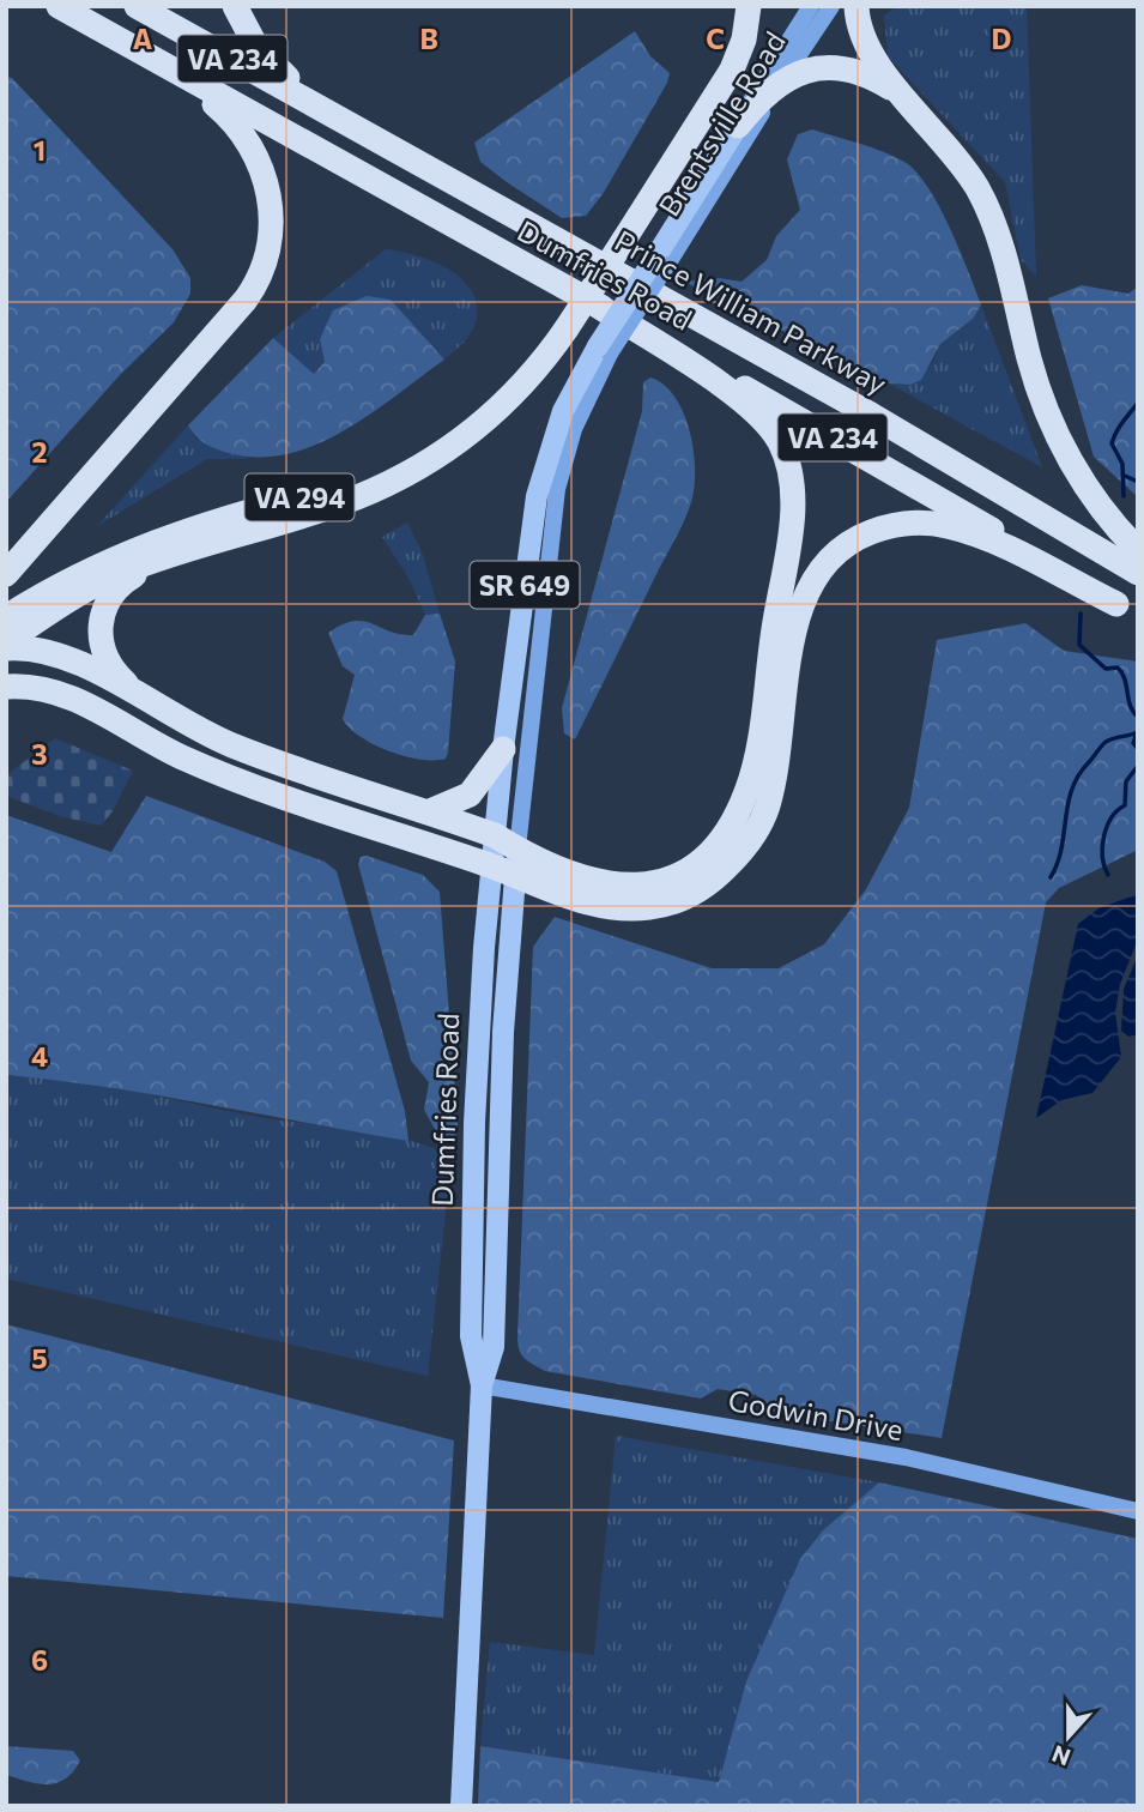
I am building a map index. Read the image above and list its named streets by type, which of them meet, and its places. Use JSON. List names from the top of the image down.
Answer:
{
  "streets": {
    "highway": [
      "VA 234",
      "Dumfries Road",
      "Prince William Parkway",
      "VA 294"
    ],
    "main road": ["Brentsville Road", "SR 649", "Godwin Drive"]
  },
  "crossings": [
    ["VA 234", "Prince William Parkway"],
    ["Brentsville Road", "Dumfries Road"],
    ["Dumfries Road", "Godwin Drive"]
  ],
  "north": "bottom",
  "grid": {
    "columns": [
      "A",
      "B",
      "C",
      "D"
    ],
    "rows": [
      "1",
      "2",
      "3",
      "4",
      "5",
      "6"
    ]
  }
}
